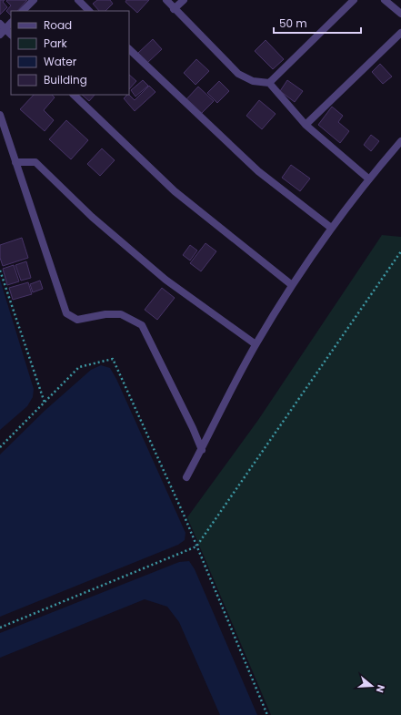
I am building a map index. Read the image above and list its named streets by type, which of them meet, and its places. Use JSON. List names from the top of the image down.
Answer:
{
  "legend": [
    "Road",
    "Park",
    "Water",
    "Building"
  ],
  "scale_bar": "50 m",
  "north": "right"
}
